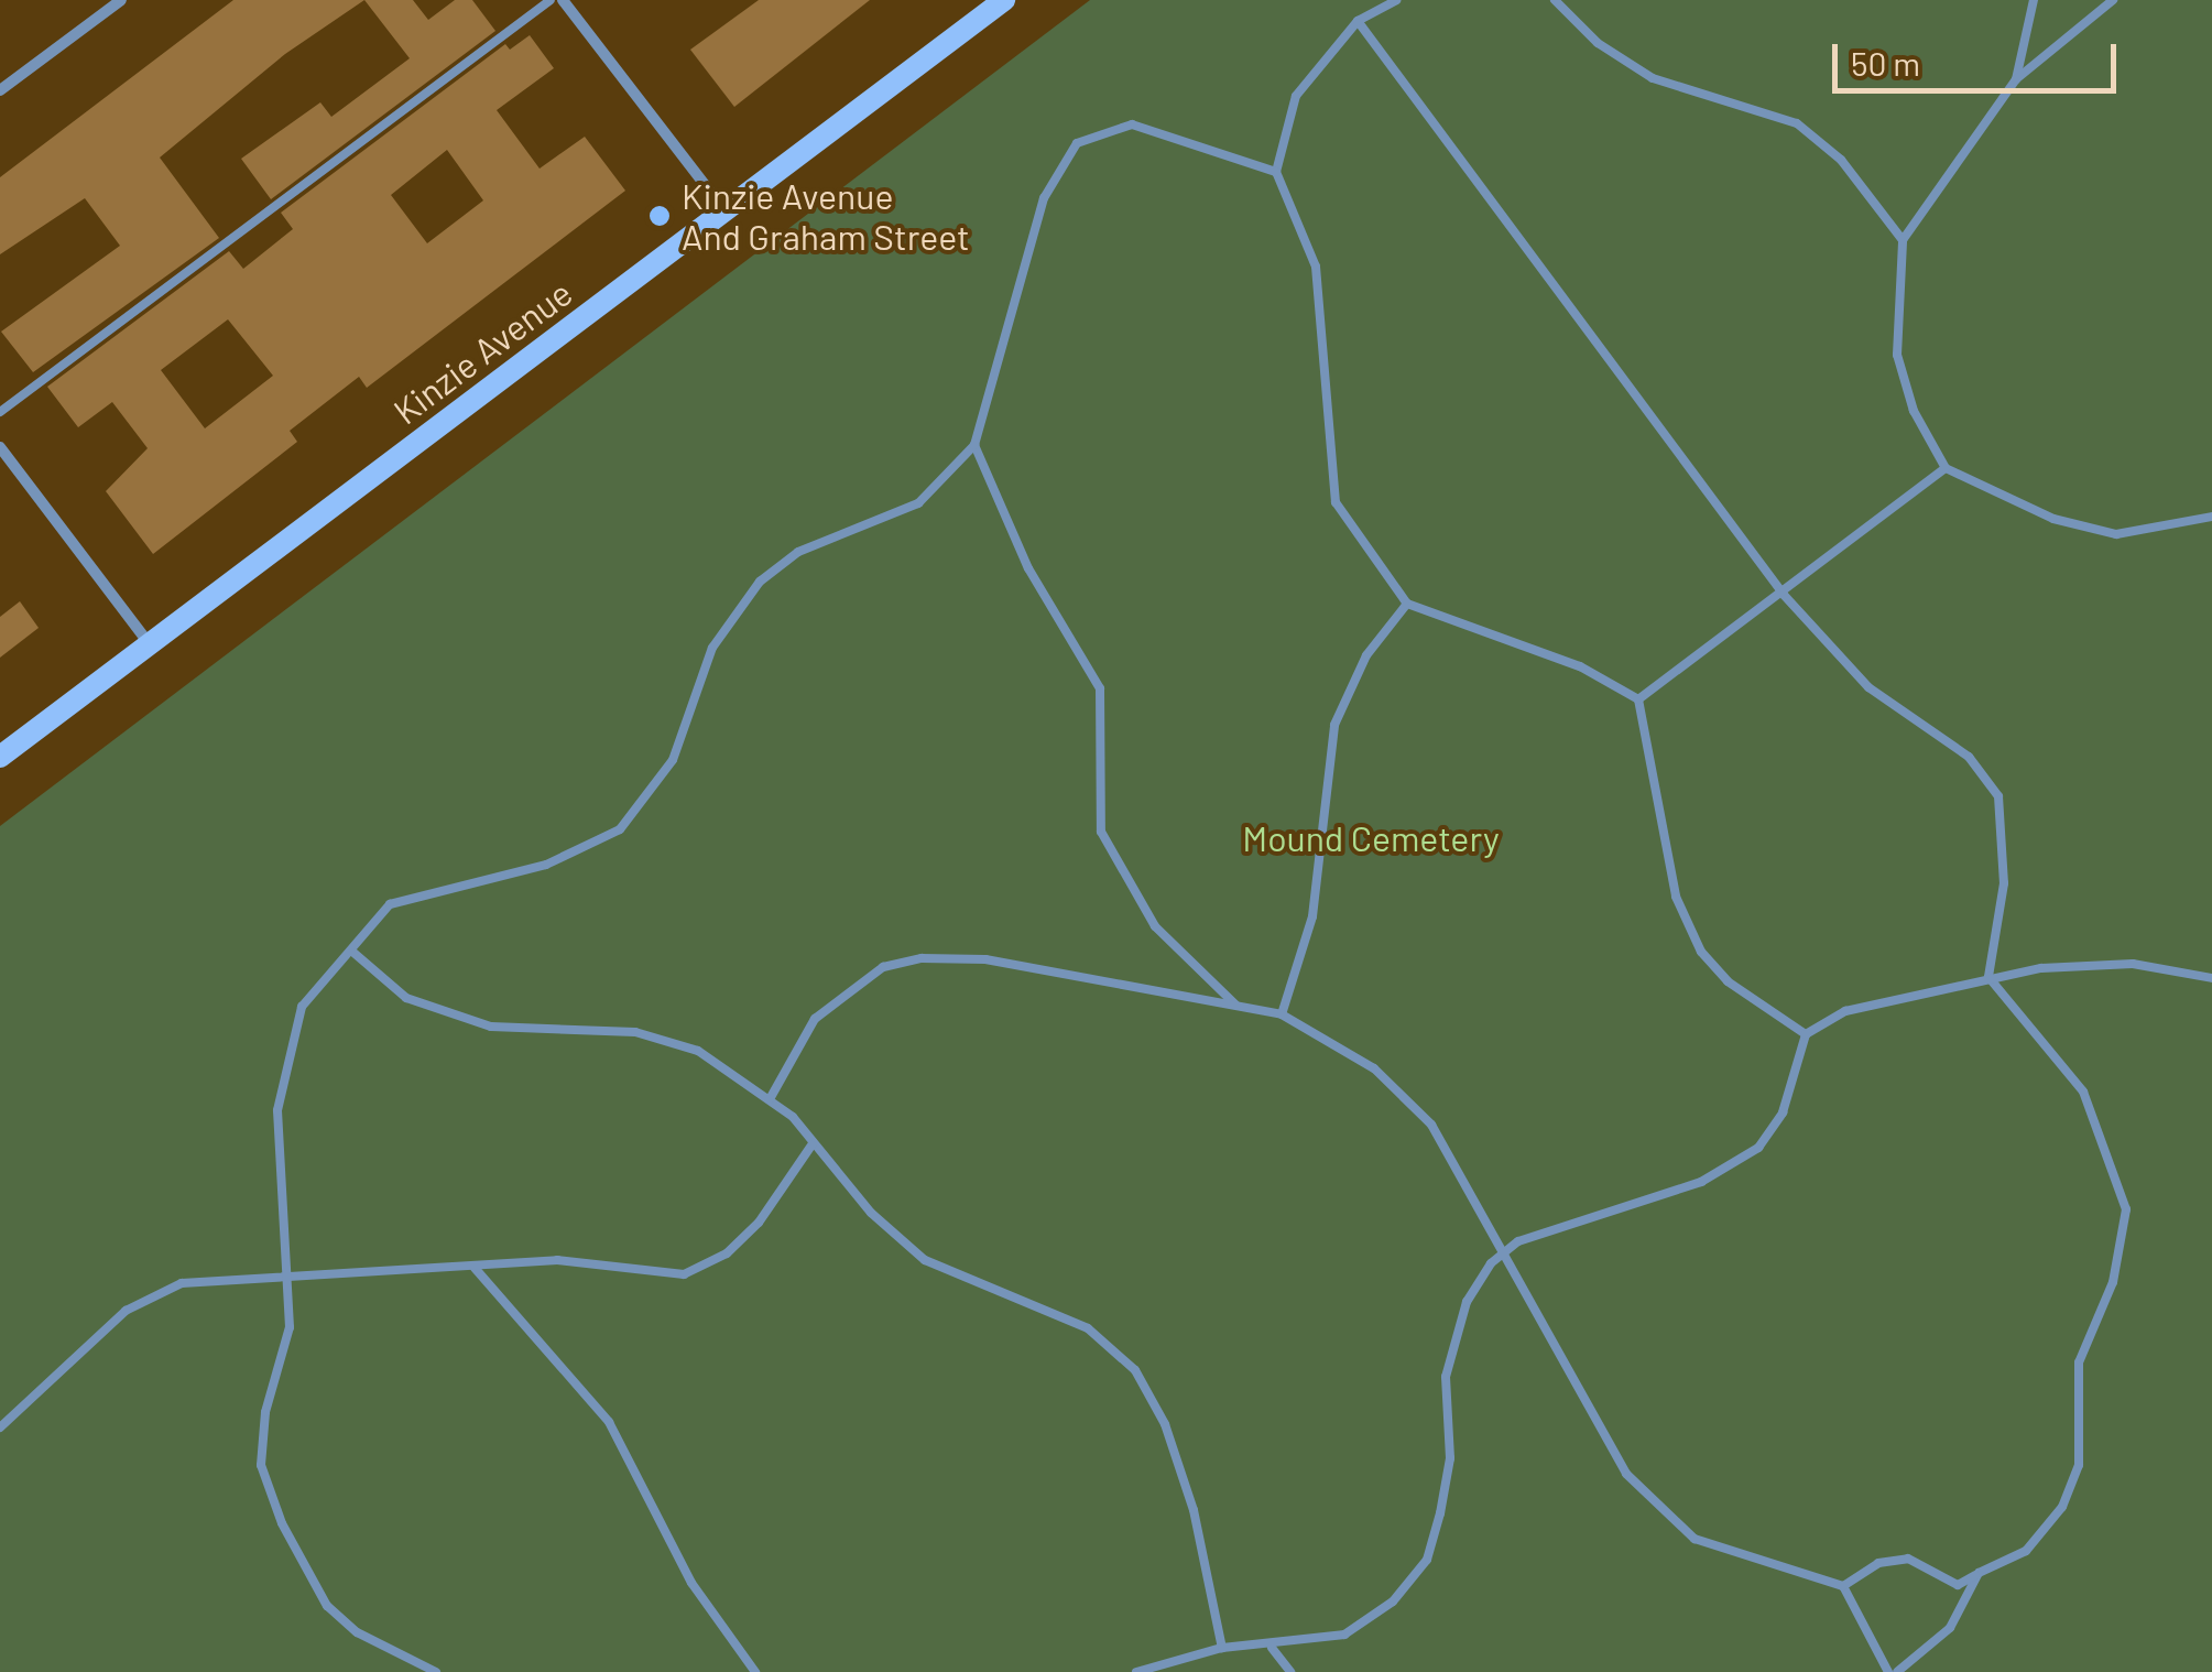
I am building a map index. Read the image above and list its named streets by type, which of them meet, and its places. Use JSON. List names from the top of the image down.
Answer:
{
  "streets": {
    "street": ["Kinzie Avenue"]
  },
  "parks": ["Mound Cemetery"],
  "places": ["Kinzie Avenue And Graham Street"],
  "scale_bar": "50 m"
}
